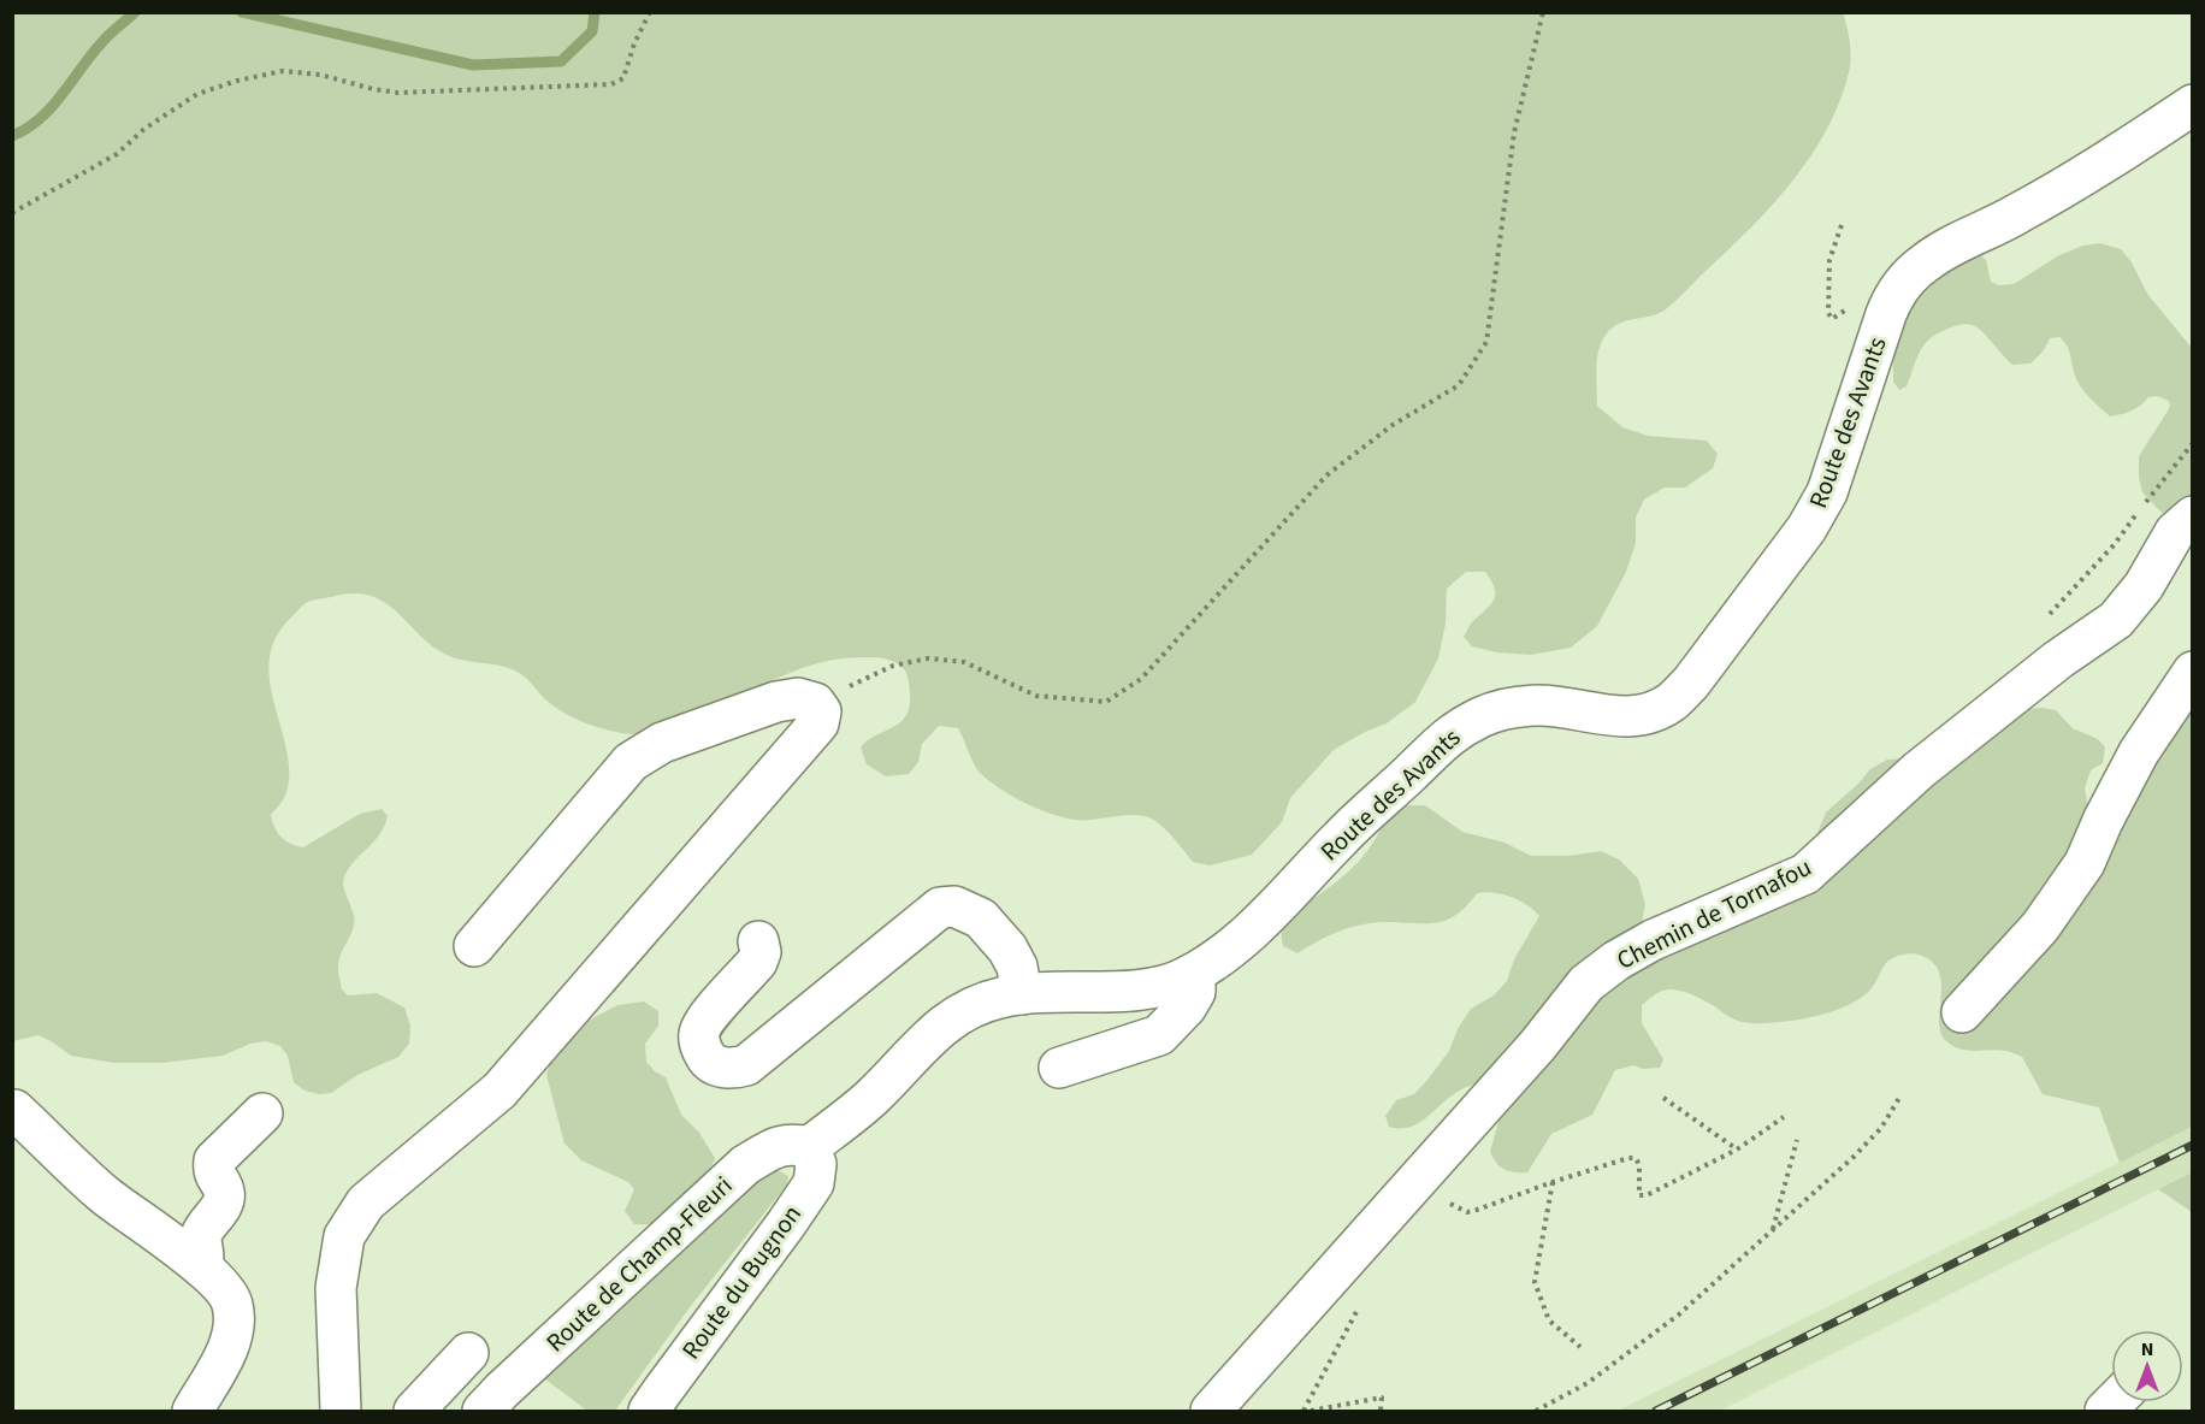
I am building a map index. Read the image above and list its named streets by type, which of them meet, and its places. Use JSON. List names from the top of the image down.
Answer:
{
  "streets": {
    "street": [
      "Route des Avants",
      "Chemin de Tornafou",
      "Route de Champ-Fleuri",
      "Route du Bugnon"
    ]
  },
  "crossings": [
    ["Route des Avants", "Route de Champ-Fleuri"],
    ["Route des Avants", "Route du Bugnon"],
    ["Route de Champ-Fleuri", "Route du Bugnon"]
  ],
  "north": "top"
}
